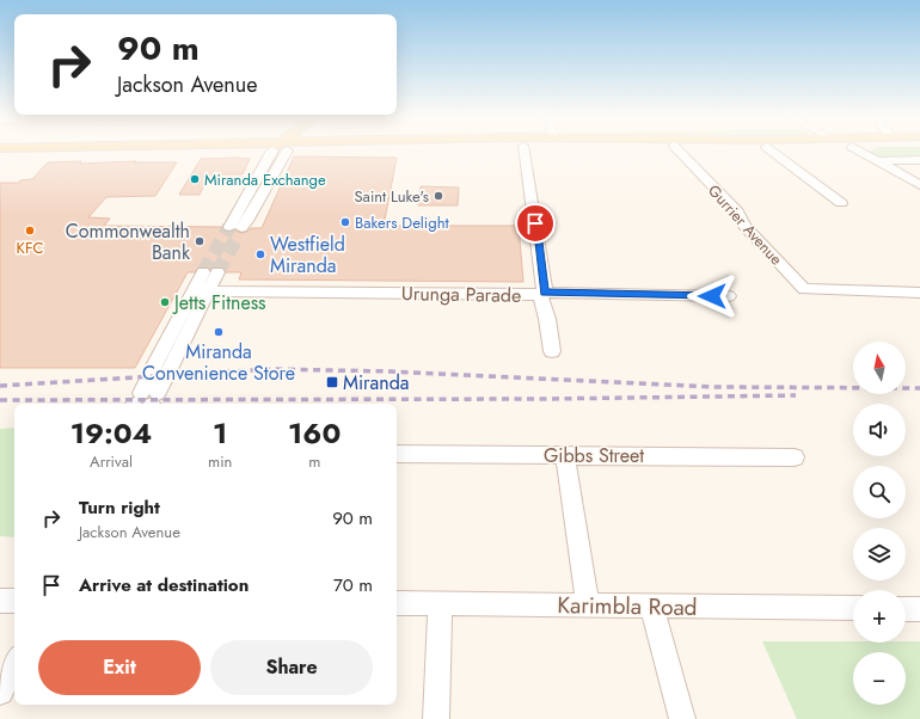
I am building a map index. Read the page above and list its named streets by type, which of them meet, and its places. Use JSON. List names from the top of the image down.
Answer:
{
  "streets": {
    "street": [
      "Gurrier Avenue",
      "Urunga Parade",
      "Gibbs Street",
      "Karimbla Road"
    ]
  },
  "places": {
    "other": [
      "Miranda Exchange",
      "Saint Luke's",
      "Bakers Delight",
      "KFC",
      "Commonwealth Bank",
      "Westfield Miranda",
      "Jetts Fitness",
      "Miranda Convenience Store"
    ],
    "transit": ["Miranda"]
  },
  "north": "top",
  "page": {
    "turn": ["90 m", "Jackson Avenue"],
    "map_buttons": ["+", "−"],
    "eta": [
      "19:04",
      "Arrival",
      "1",
      "min",
      "160",
      "m"
    ],
    "list": [
      {
        "name": "Turn right",
        "note": "Jackson Avenue",
        "value": "90 m"
      },
      {
        "name": "Arrive at destination",
        "value": "70 m"
      }
    ],
    "buttons": ["Exit", "Share"]
  }
}
